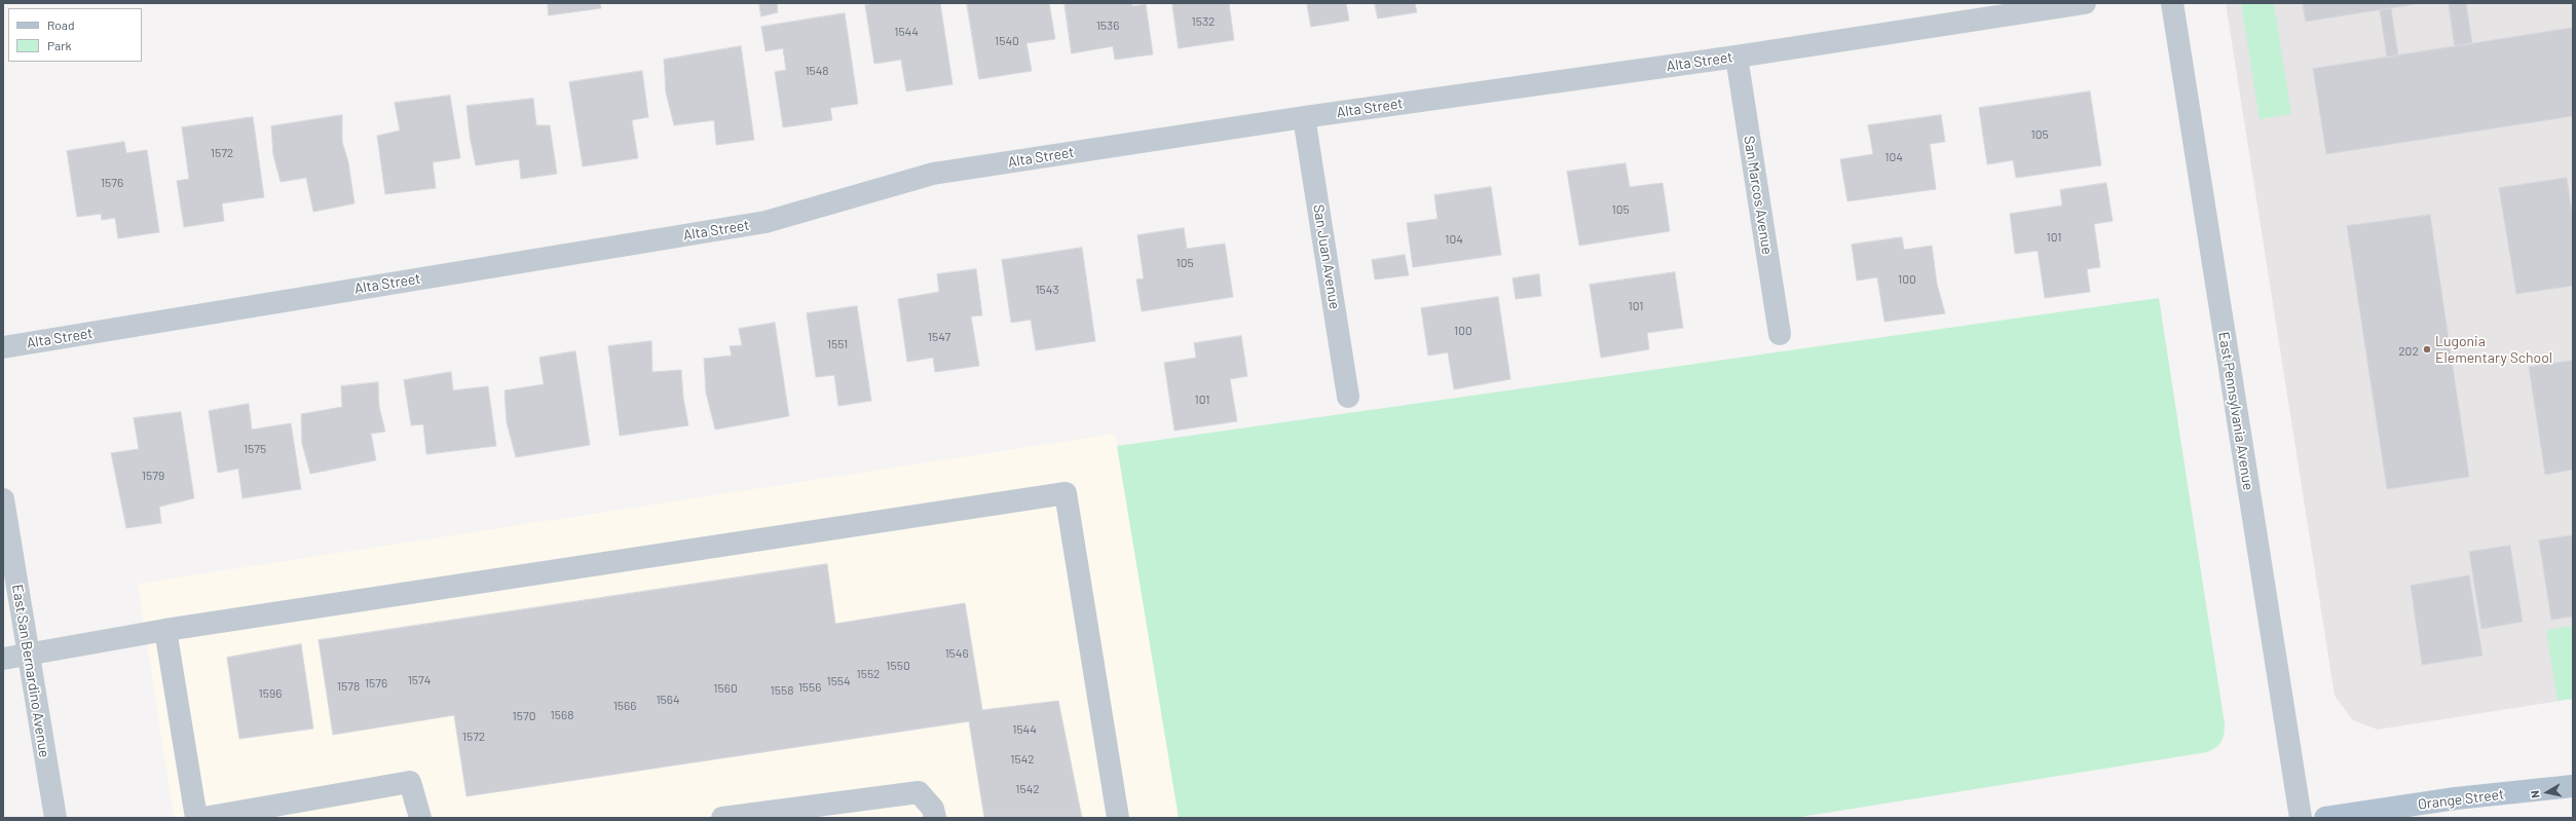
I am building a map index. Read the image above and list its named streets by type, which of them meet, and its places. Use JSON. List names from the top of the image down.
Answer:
{
  "streets": {
    "main road": ["Orange Street"],
    "street": [
      "Alta Street",
      "San Marcos Avenue",
      "San Juan Avenue",
      "East Pennsylvania Avenue",
      "East San Bernardino Avenue"
    ]
  },
  "crossings": [
    ["Alta Street", "San Marcos Avenue"],
    ["Alta Street", "San Juan Avenue"]
  ],
  "places": ["Lugonia Elementary School"],
  "house_numbers": [
    "1532",
    "1536",
    "1544",
    "1540",
    "1548",
    "105",
    "1572",
    "104",
    "1576",
    "105",
    "101",
    "104",
    "105",
    "100",
    "1543",
    "101",
    "100",
    "1547",
    "1551",
    "202",
    "101",
    "1575",
    "1579",
    "1546",
    "1550",
    "1552",
    "1574",
    "1554",
    "1576",
    "1578",
    "1556",
    "1560",
    "1558",
    "1596",
    "1564",
    "1566",
    "1568",
    "1570",
    "1544",
    "1572",
    "1542",
    "1542"
  ],
  "legend": ["Road", "Park"],
  "north": "left"
}
